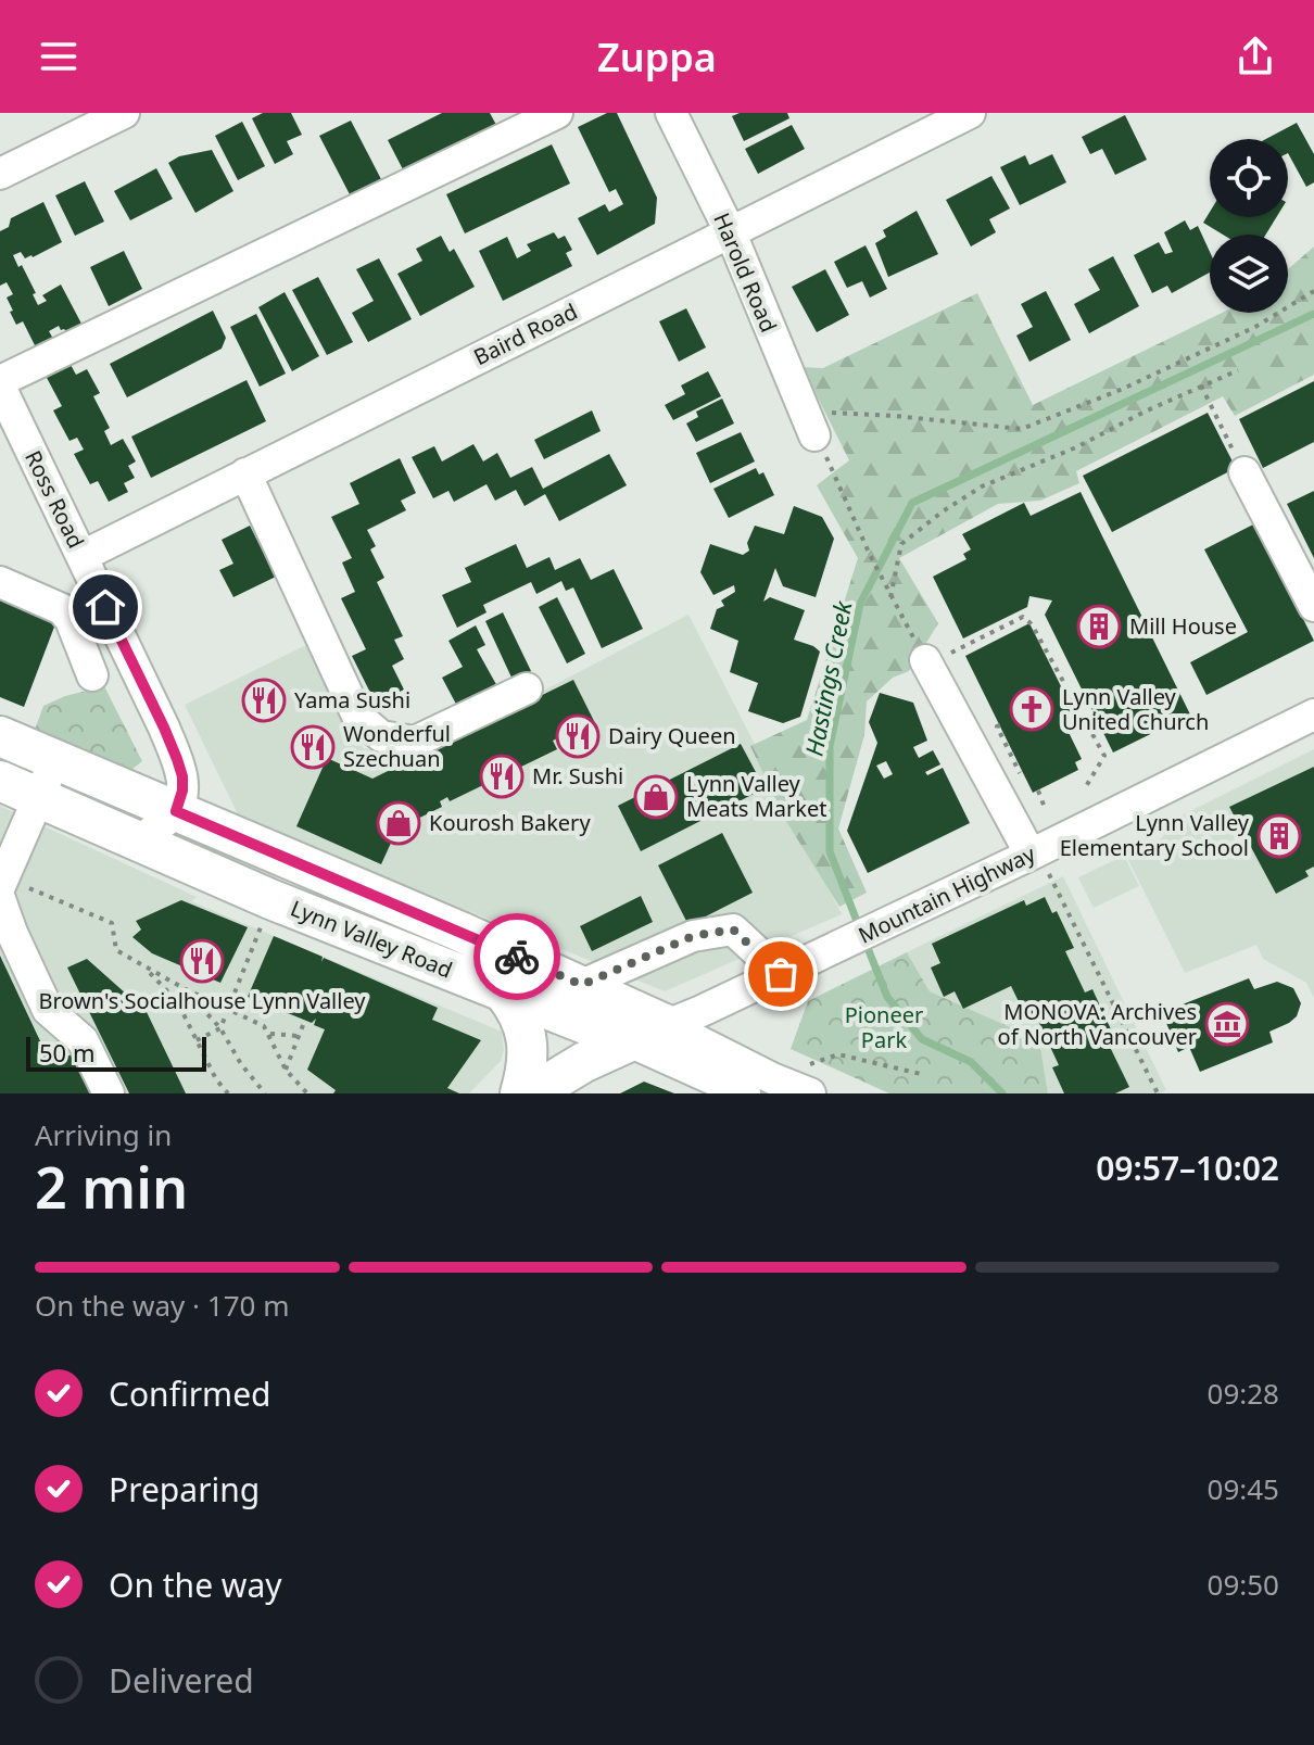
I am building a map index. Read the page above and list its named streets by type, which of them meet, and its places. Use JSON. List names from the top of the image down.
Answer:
{
  "streets": {
    "main road": ["Mountain Highway", "Lynn Valley Road"],
    "street": ["Harold Road", "Baird Road", "Ross Road"]
  },
  "crossings": [
    ["Harold Road", "Baird Road"],
    ["Baird Road", "Ross Road"],
    ["Ross Road", "Lynn Valley Road"],
    ["Mountain Highway", "Lynn Valley Road"]
  ],
  "water": ["Hastings Creek"],
  "parks": ["Pioneer Park"],
  "places": {
    "building": ["Mill House", "Lynn Valley Elementary School"],
    "restaurant": [
      "Yama Sushi",
      "Dairy Queen",
      "Wonderful Szechuan",
      "Mr. Sushi",
      "Brown's Socialhouse Lynn Valley"
    ],
    "church": ["Lynn Valley United Church"],
    "shop": ["Lynn Valley Meats Market", "Kourosh Bakery"],
    "museum": ["MONOVA: Archives of North Vancouver"]
  },
  "scale_bar": "50 m",
  "page": {
    "header": "Zuppa",
    "scale": "50 m",
    "heading": ["2 min", "Arriving in", "09:57–10:02"],
    "bar": "On the way · 170 m",
    "list": [
      ["Confirmed", "09:28"],
      ["Preparing", "09:45"],
      ["On the way", "09:50"],
      "Delivered"
    ]
  }
}
